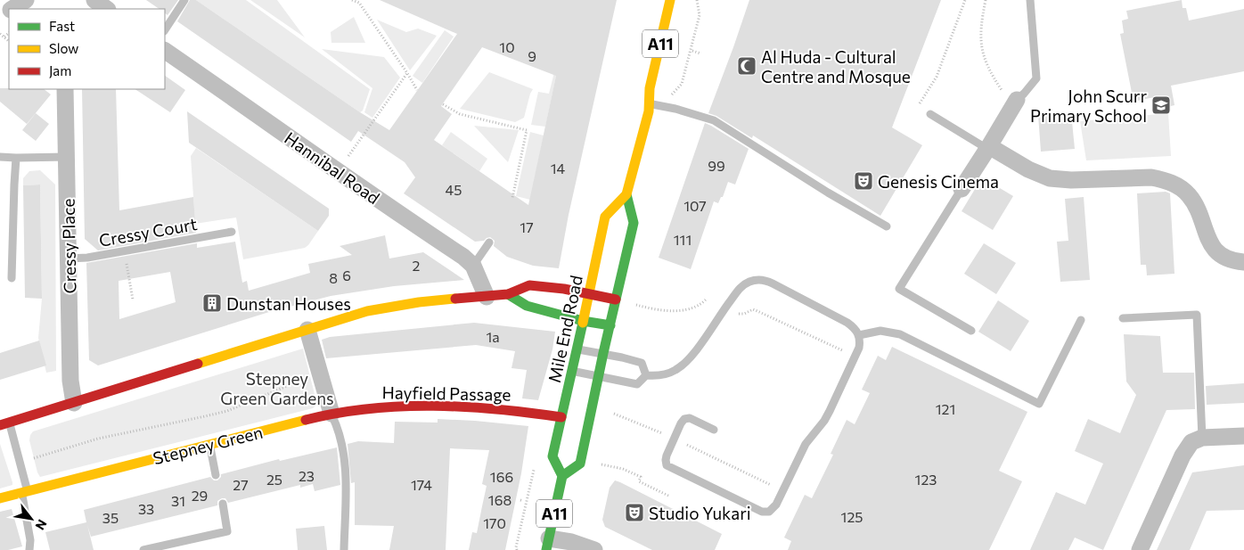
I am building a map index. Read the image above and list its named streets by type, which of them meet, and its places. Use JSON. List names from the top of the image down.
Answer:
{
  "streets": {
    "main road": [
      "A11",
      "Mile End Road",
      "Hayfield Passage",
      "Stepney Green"
    ],
    "street": ["Hannibal Road", "Cressy Place"],
    "lane": ["Cressy Court"]
  },
  "crossings": [
    ["A11", "Mile End Road"],
    ["Cressy Court", "Cressy Place"],
    ["Mile End Road", "Hayfield Passage"],
    ["Hayfield Passage", "Stepney Green"]
  ],
  "parks": ["Stepney Green Gardens"],
  "places": {
    "mosque": ["Al Huda - Cultural Centre and Mosque"],
    "school or university": ["John Scurr Primary School"],
    "theatre": ["Genesis Cinema", "Studio Yukari"],
    "building": ["Dunstan Houses"]
  },
  "house_numbers": [
    "10",
    "9",
    "99",
    "14",
    "45",
    "107",
    "17",
    "111",
    "2",
    "6",
    "8",
    "1a",
    "121",
    "23",
    "166",
    "25",
    "123",
    "27",
    "174",
    "29",
    "168",
    "31",
    "33",
    "125",
    "35",
    "170"
  ],
  "legend": ["Fast", "Slow", "Jam"],
  "north": "bottom right"
}
